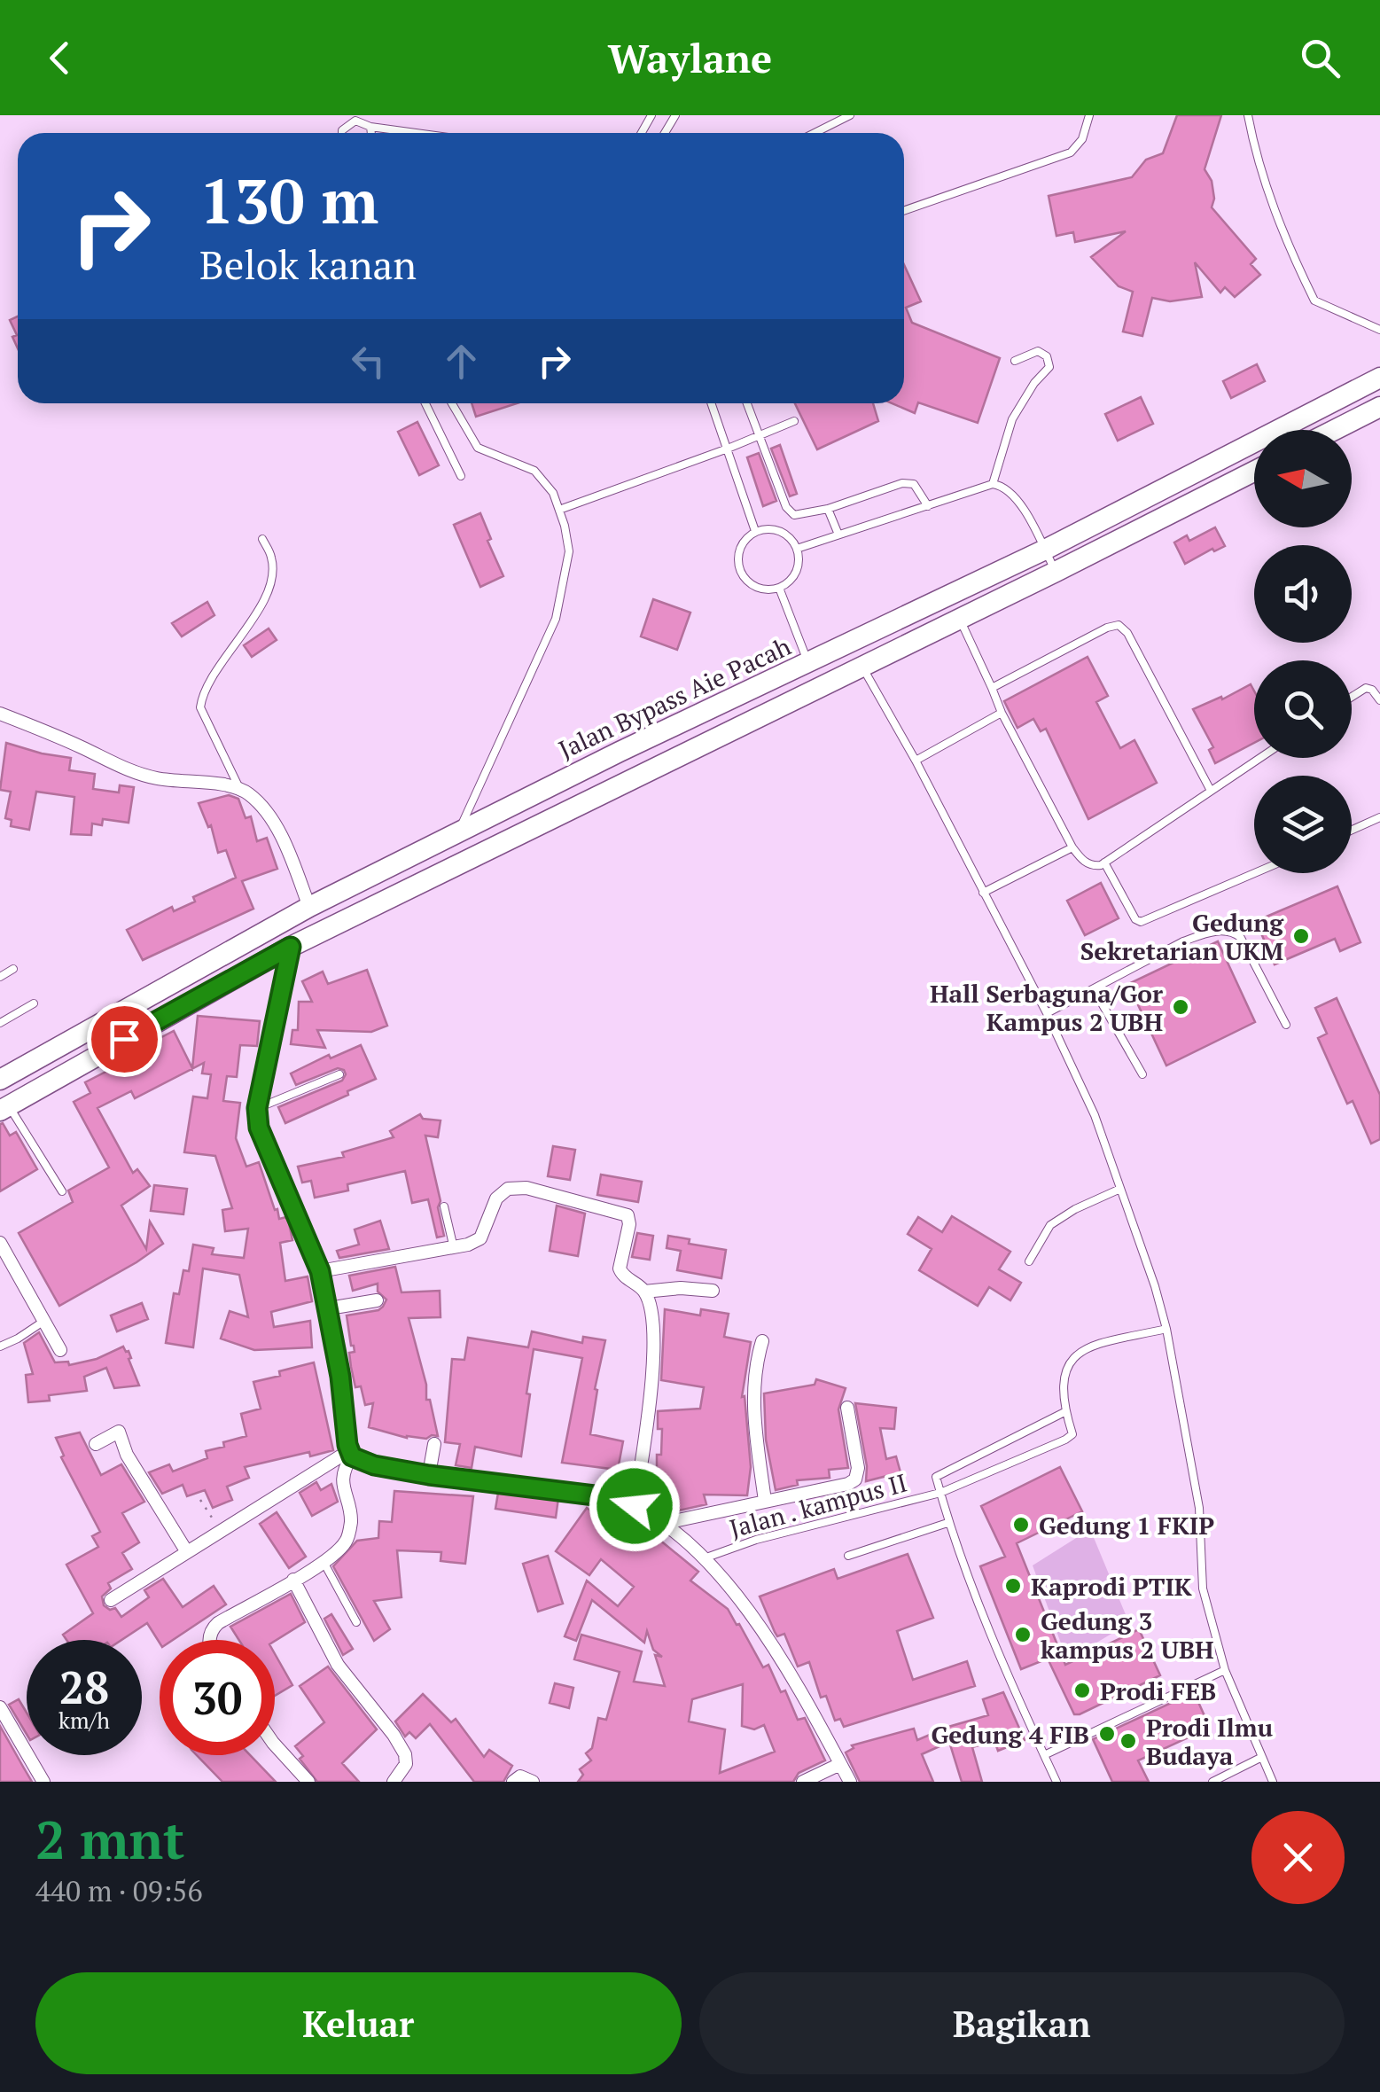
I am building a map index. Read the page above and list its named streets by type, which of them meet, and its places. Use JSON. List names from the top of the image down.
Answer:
{
  "streets": {
    "highway": ["Jalan Bypass Aie Pacah"],
    "lane": ["Jalan . kampus II"]
  },
  "places": [
    "Gedung Sekretarian UKM",
    "Hall Serbaguna/Gor Kampus 2 UBH",
    "Gedung 1 FKIP",
    "Kaprodi PTIK",
    "Gedung 3 kampus 2 UBH",
    "Prodi FEB",
    "Gedung 4 FIB",
    "Prodi Ilmu Budaya"
  ],
  "north": "left",
  "page": {
    "header": "Waylane",
    "turn": ["130 m", "Belok kanan"],
    "speed": "28 km/h",
    "limit": "30",
    "heading": ["2 mnt", "440 m · 09:56"],
    "buttons": ["Keluar", "Bagikan"]
  }
}
